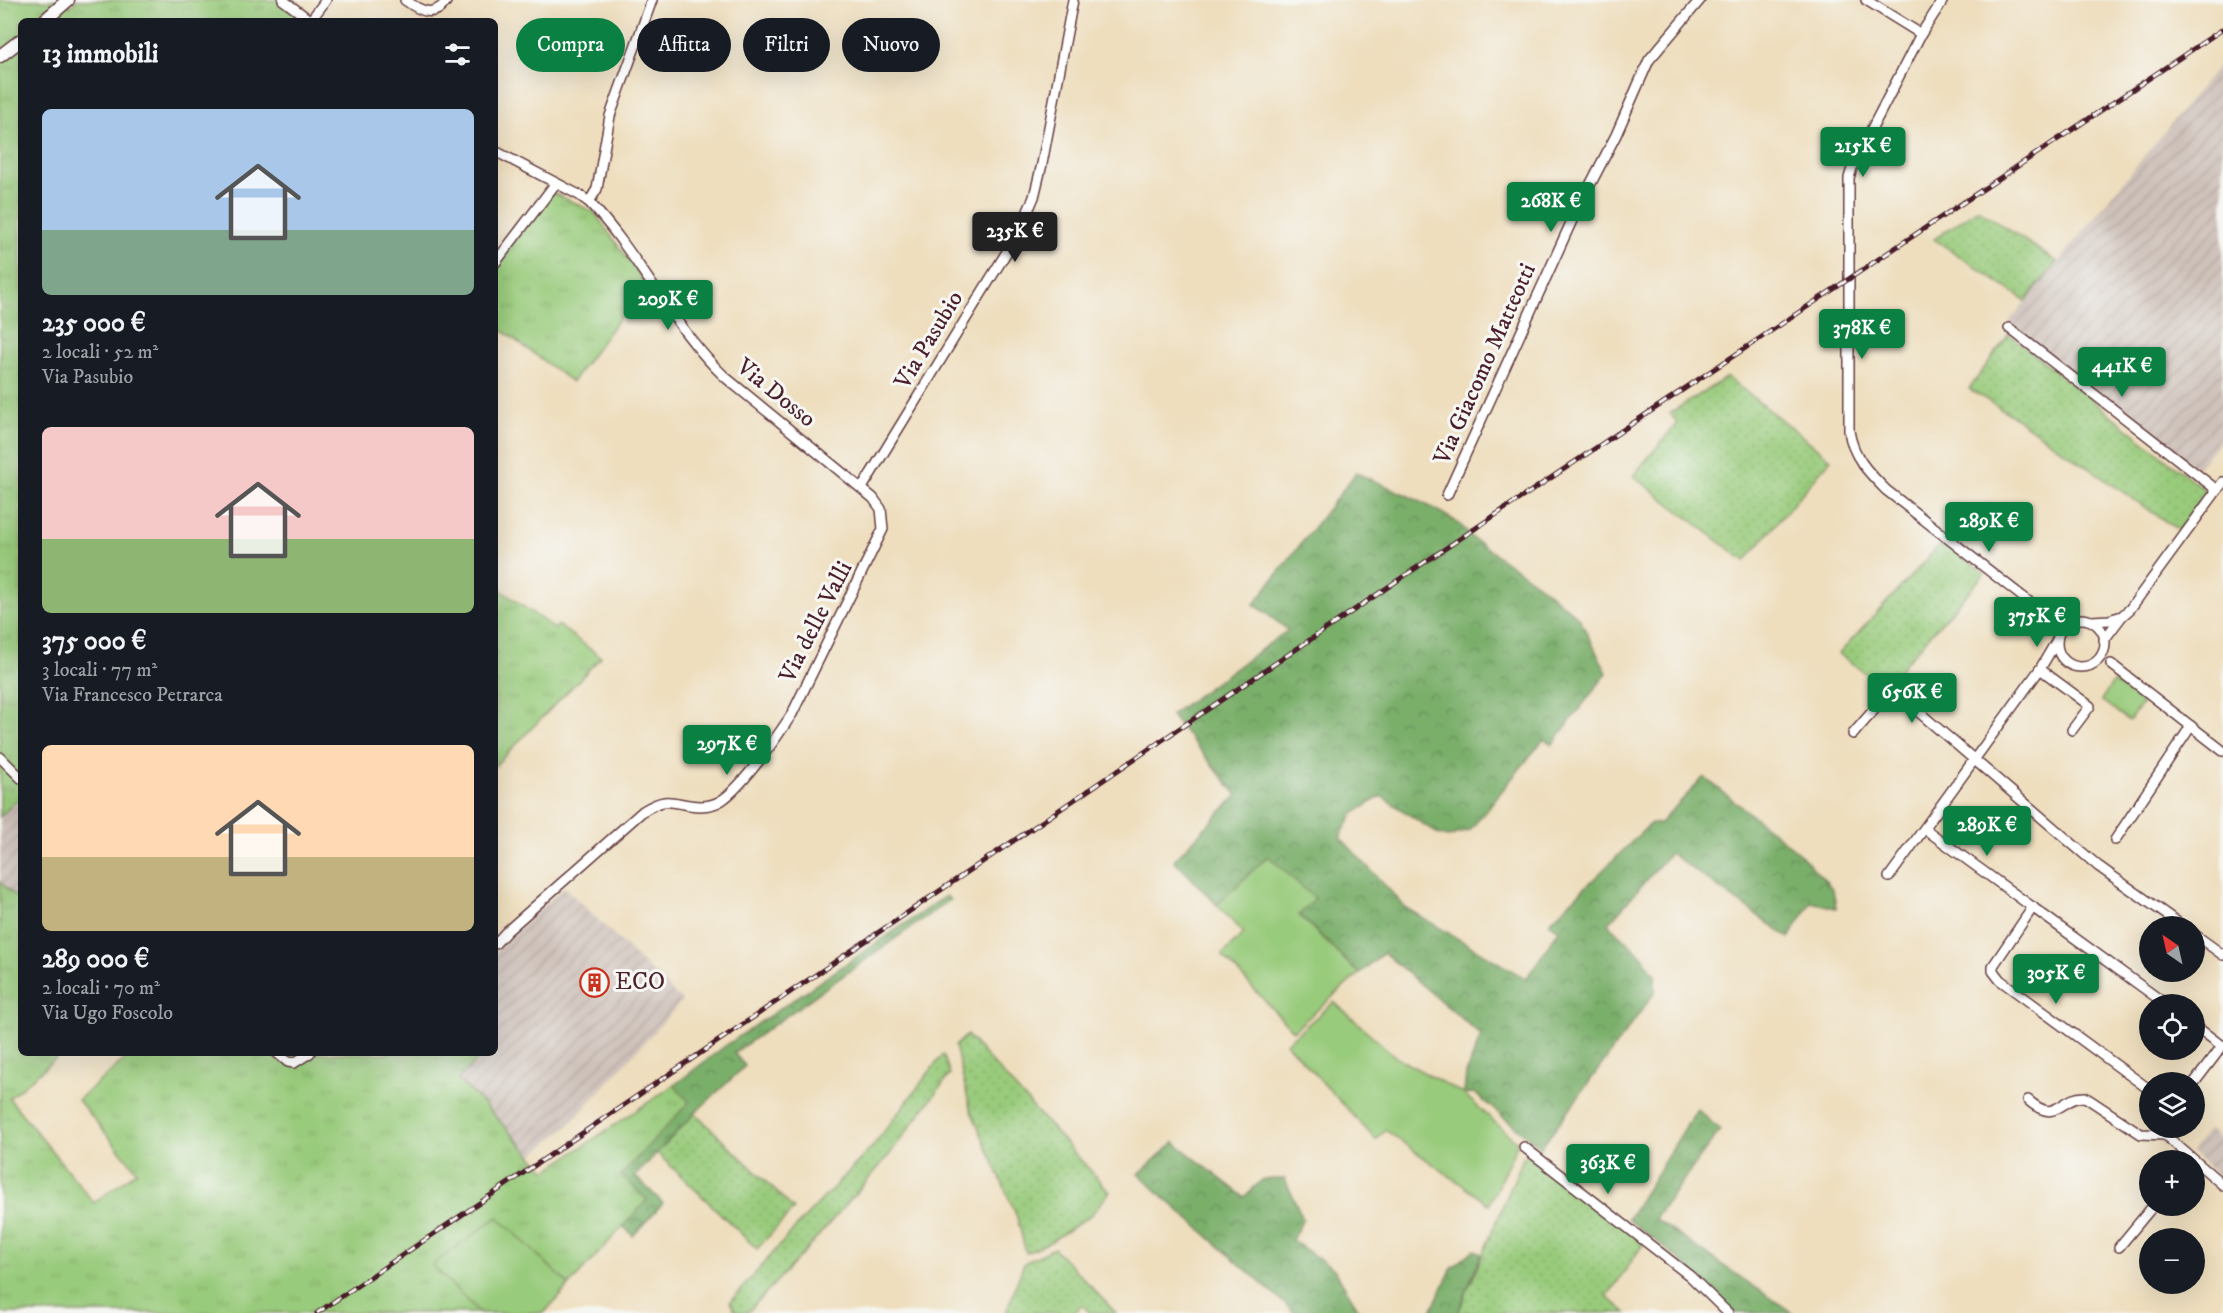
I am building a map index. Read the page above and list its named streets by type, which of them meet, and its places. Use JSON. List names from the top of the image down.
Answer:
{
  "streets": {
    "street": [
      "Via Pasubio",
      "Via Giacomo Matteotti",
      "Via Dosso",
      "Via delle Valli"
    ]
  },
  "crossings": [
    ["Via Pasubio", "Via Dosso"],
    ["Via Pasubio", "Via delle Valli"],
    ["Via Dosso", "Via delle Valli"]
  ],
  "places": {
    "building": ["ECO"]
  },
  "north": "top left",
  "page": {
    "chip": [
      "Compra",
      "Affitta",
      "Filtri",
      "Nuovo"
    ],
    "heading": "13 immobili",
    "list": [
      {
        "name": "235 000 €",
        "note": "2 locali · 52 m² · Via Pasubio"
      },
      {
        "name": "375 000 €",
        "note": "3 locali · 77 m² · Via Francesco Petrarca"
      },
      {
        "name": "289 000 €",
        "note": "2 locali · 70 m² · Via Ugo Foscolo"
      }
    ],
    "price": [
      "215K €",
      "268K €",
      "235K €",
      "209K €",
      "378K €",
      "441K €",
      "289K €",
      "375K €",
      "656K €",
      "297K €",
      "289K €",
      "305K €",
      "363K €"
    ],
    "map_buttons": ["+", "−"]
  }
}
